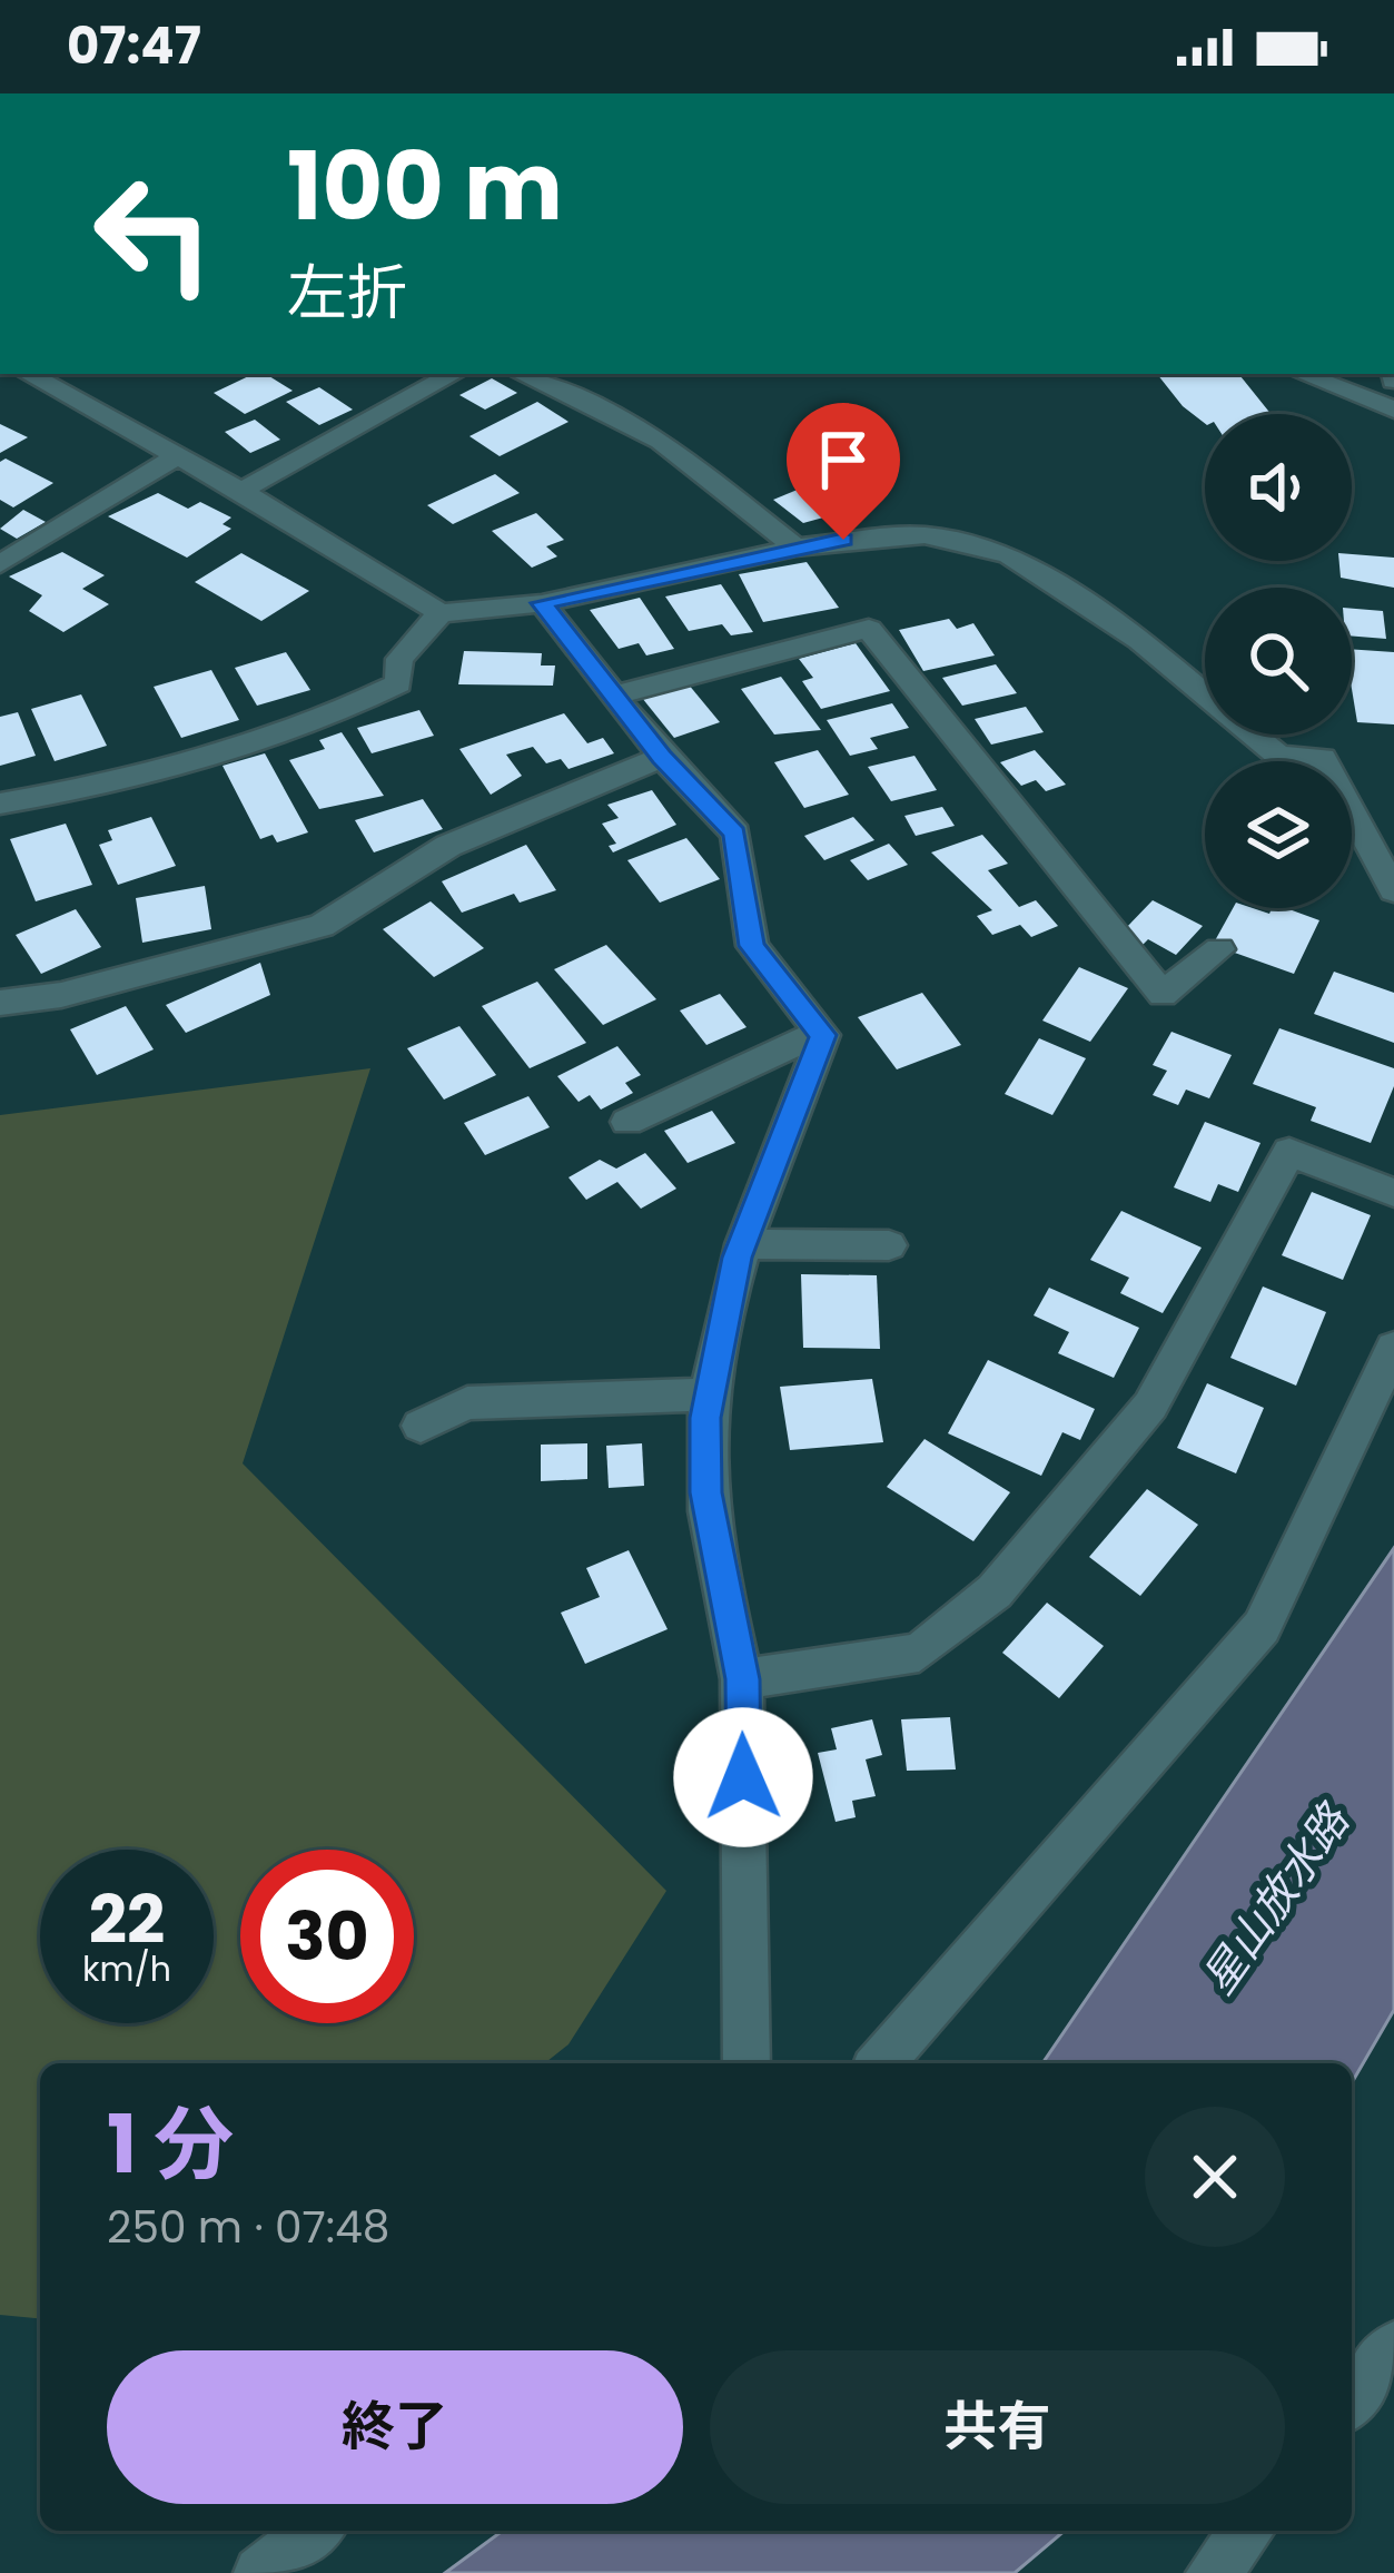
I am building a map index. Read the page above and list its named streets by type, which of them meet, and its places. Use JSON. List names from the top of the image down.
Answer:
{
  "water": ["星山放水路"],
  "page": {
    "status": "07:47",
    "turn": ["100 m", "左折"],
    "speed": "22 km/h",
    "limit": "30",
    "heading": ["1 分", "250 m · 07:48"],
    "buttons": ["終了", "共有"]
  }
}
